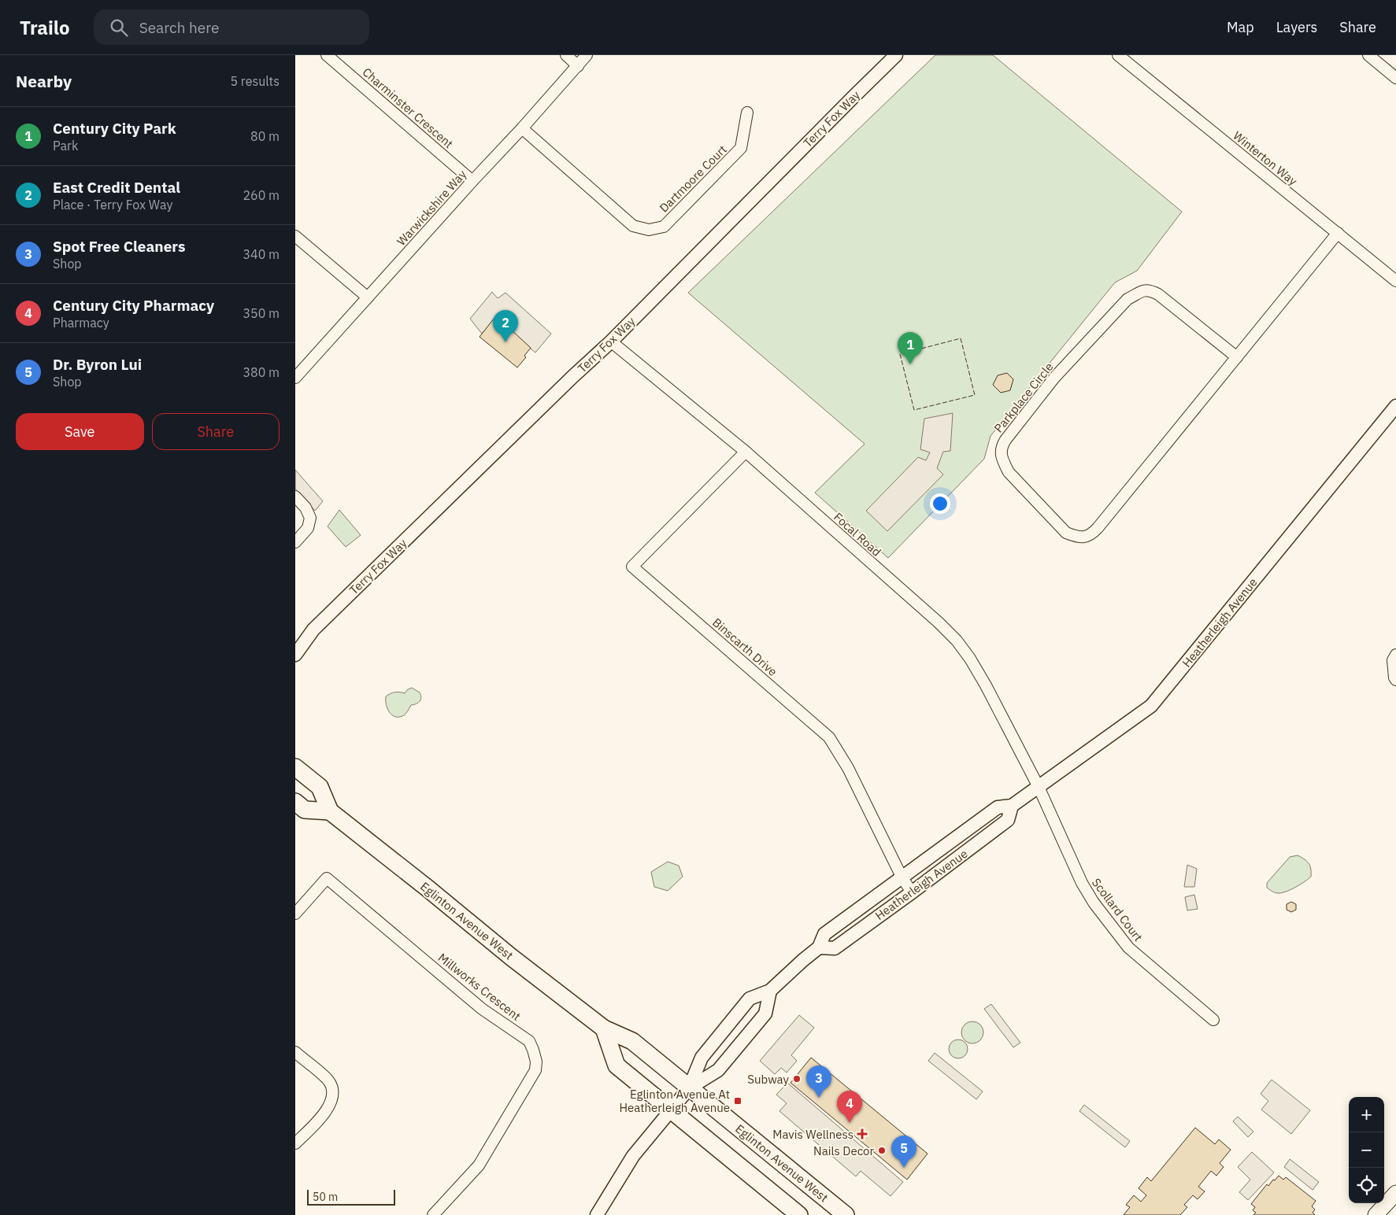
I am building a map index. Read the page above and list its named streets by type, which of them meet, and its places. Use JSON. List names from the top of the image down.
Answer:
{
  "streets": {
    "main road": ["Eglinton Avenue West"],
    "street": [
      "Charminster Crescent",
      "Terry Fox Way",
      "Winterton Way",
      "Dartmoore Court",
      "Warwickshire Way",
      "Parkplace Circle",
      "Focal Road",
      "Heatherleigh Avenue",
      "Binscarth Drive",
      "Scollard Court",
      "Millworks Crescent"
    ]
  },
  "crossings": [
    ["Charminster Crescent", "Warwickshire Way"],
    ["Terry Fox Way", "Focal Road"],
    ["Winterton Way", "Parkplace Circle"],
    ["Dartmoore Court", "Warwickshire Way"],
    ["Focal Road", "Heatherleigh Avenue"],
    ["Focal Road", "Binscarth Drive"],
    ["Focal Road", "Scollard Court"],
    ["Heatherleigh Avenue", "Binscarth Drive"],
    ["Heatherleigh Avenue", "Scollard Court"],
    ["Heatherleigh Avenue", "Eglinton Avenue West"]
  ],
  "places": {
    "other": ["Subway", "Nails Decor"],
    "transit": ["Eglinton Avenue At Heatherleigh Avenue"],
    "health": ["Mavis Wellness"]
  },
  "scale_bar": "50 m",
  "page": {
    "header": "Trailo",
    "search": "Search here",
    "nav": ["Map", "Layers", "Share"],
    "heading": ["Nearby", "5 results"],
    "list": [
      {
        "mark": "1",
        "name": "Century City Park",
        "note": "Park",
        "value": "80 m"
      },
      {
        "mark": "2",
        "name": "East Credit Dental",
        "note": "Place · Terry Fox Way",
        "value": "260 m"
      },
      {
        "mark": "3",
        "name": "Spot Free Cleaners",
        "note": "Shop",
        "value": "340 m"
      },
      {
        "mark": "4",
        "name": "Century City Pharmacy",
        "note": "Pharmacy",
        "value": "350 m"
      },
      {
        "mark": "5",
        "name": "Dr. Byron Lui",
        "note": "Shop",
        "value": "380 m"
      }
    ],
    "pins": [
      "2",
      "1",
      "3",
      "4",
      "5"
    ],
    "buttons": ["Save", "Share"],
    "map_buttons": ["+", "−"],
    "scale": "50 m"
  }
}
